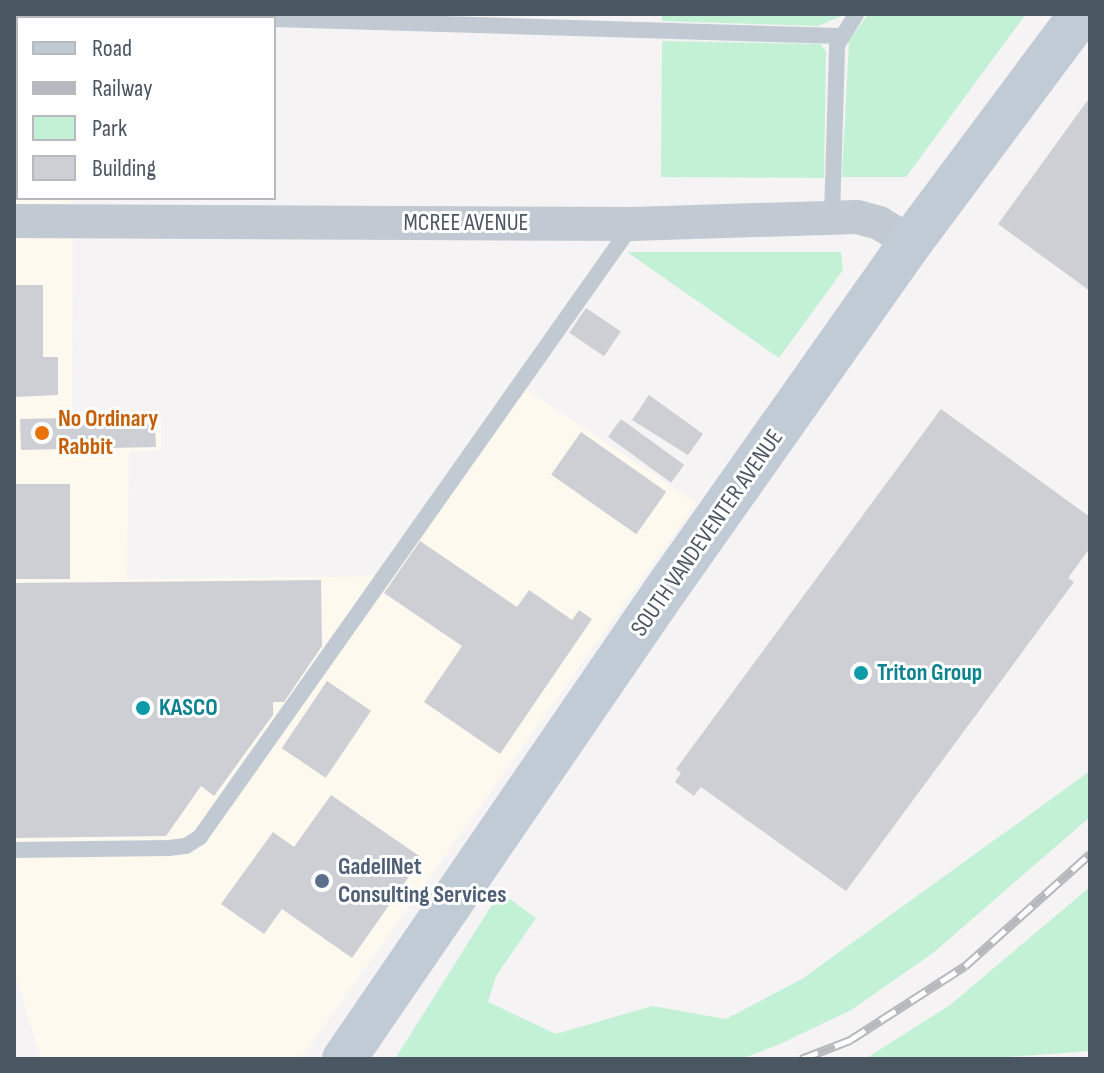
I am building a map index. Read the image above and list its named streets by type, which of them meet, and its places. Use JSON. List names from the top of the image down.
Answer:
{
  "streets": {
    "main road": ["SOUTH VANDEVENTER AVENUE"],
    "street": ["MCREE AVENUE"]
  },
  "crossings": [
    ["MCREE AVENUE", "SOUTH VANDEVENTER AVENUE"]
  ],
  "places": [
    "No Ordinary Rabbit",
    "Triton Group",
    "KASCO",
    "GadellNet Consulting Services"
  ],
  "legend": [
    "Road",
    "Railway",
    "Park",
    "Building"
  ]
}
